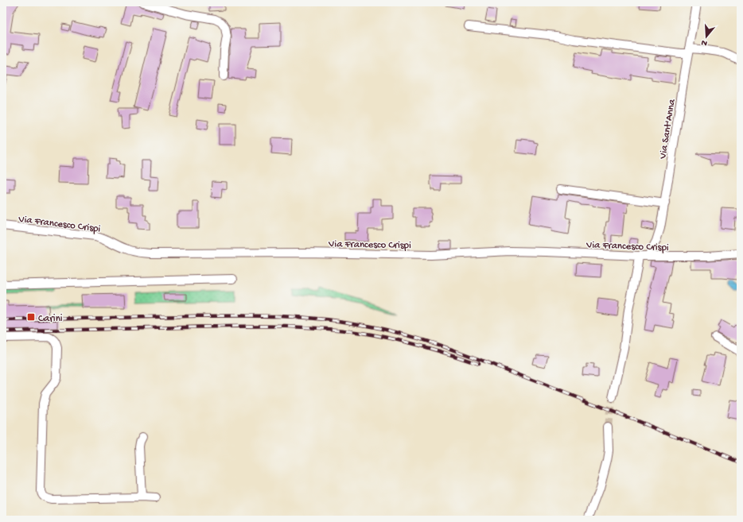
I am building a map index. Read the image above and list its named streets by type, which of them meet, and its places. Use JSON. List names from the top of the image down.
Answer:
{
  "streets": {
    "street": ["Via Sant'Anna", "Via Francesco Crispi"]
  },
  "crossings": [
    ["Via Sant'Anna", "Via Francesco Crispi"]
  ],
  "places": {
    "transit": ["Carini"]
  },
  "north": "bottom"
}
